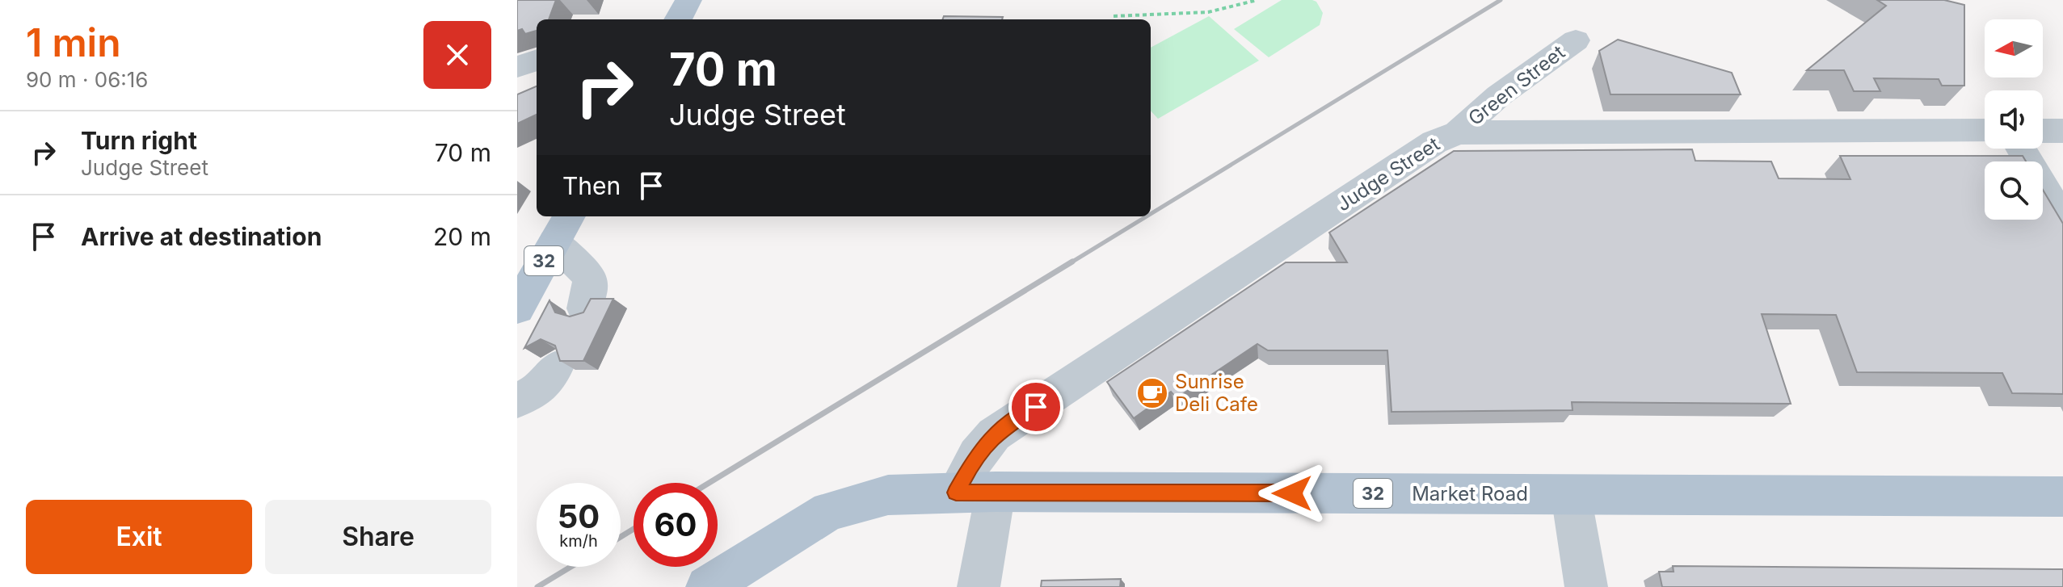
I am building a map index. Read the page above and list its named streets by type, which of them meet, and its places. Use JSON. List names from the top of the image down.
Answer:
{
  "streets": {
    "main road": ["32", "Market Road"],
    "street": ["Green Street", "Judge Street"]
  },
  "crossings": [
    ["Green Street", "Judge Street"],
    ["Judge Street", "Market Road"]
  ],
  "places": {
    "cafe": ["Sunrise Deli Cafe"]
  },
  "north": "left",
  "page": {
    "heading": ["1 min", "90 m · 06:16"],
    "turn": ["70 m", "Judge Street"],
    "list": [
      {
        "name": "Turn right",
        "note": "Judge Street",
        "value": "70 m"
      },
      {
        "name": "Arrive at destination",
        "value": "20 m"
      }
    ],
    "then": "Then",
    "speed": "50 km/h",
    "limit": "60",
    "buttons": ["Exit", "Share"]
  }
}
